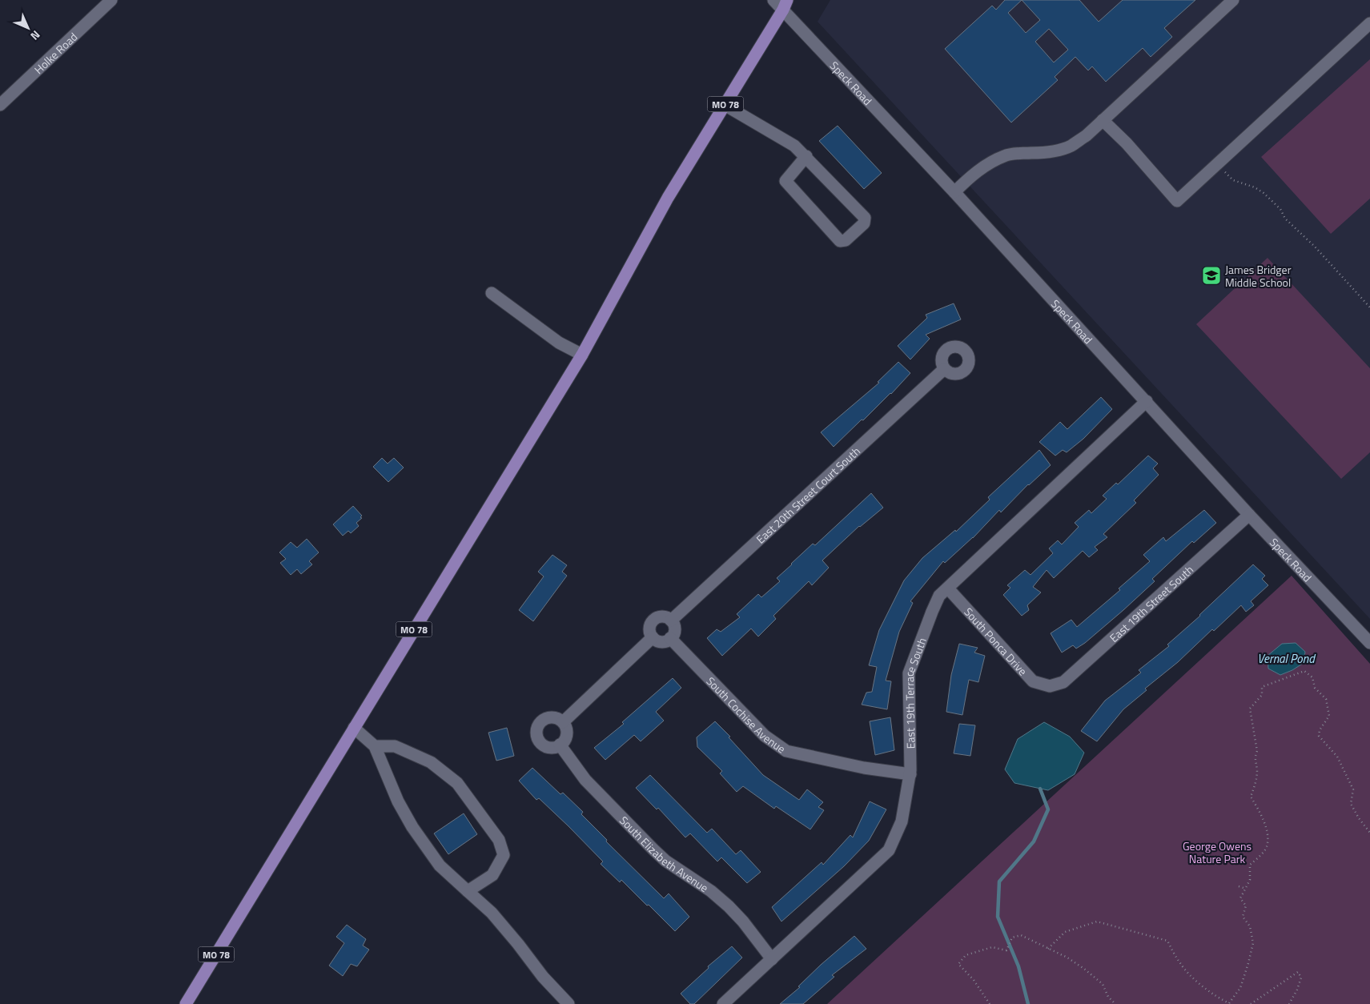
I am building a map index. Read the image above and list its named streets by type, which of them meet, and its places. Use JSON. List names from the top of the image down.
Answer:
{
  "streets": {
    "main road": ["MO 78"],
    "street": [
      "Holke Road",
      "Speck Road",
      "East 20th Street Court South",
      "East 19th Street South",
      "South Ponca Drive",
      "East 19th Terrace South",
      "South Cochise Avenue",
      "South Elizabeth Avenue"
    ]
  },
  "crossings": [
    ["Speck Road", "MO 78"],
    ["Speck Road", "East 19th Street South"],
    ["Speck Road", "East 19th Terrace South"],
    ["East 20th Street Court South", "South Cochise Avenue"],
    ["East 19th Street South", "South Ponca Drive"],
    ["South Ponca Drive", "East 19th Terrace South"],
    ["East 19th Terrace South", "South Cochise Avenue"],
    ["East 19th Terrace South", "South Elizabeth Avenue"]
  ],
  "water": ["Vernal Pond"],
  "parks": ["George Owens Nature Park"],
  "places": {
    "school or university": ["James Bridger Middle School"]
  },
  "north": "bottom right"
}
